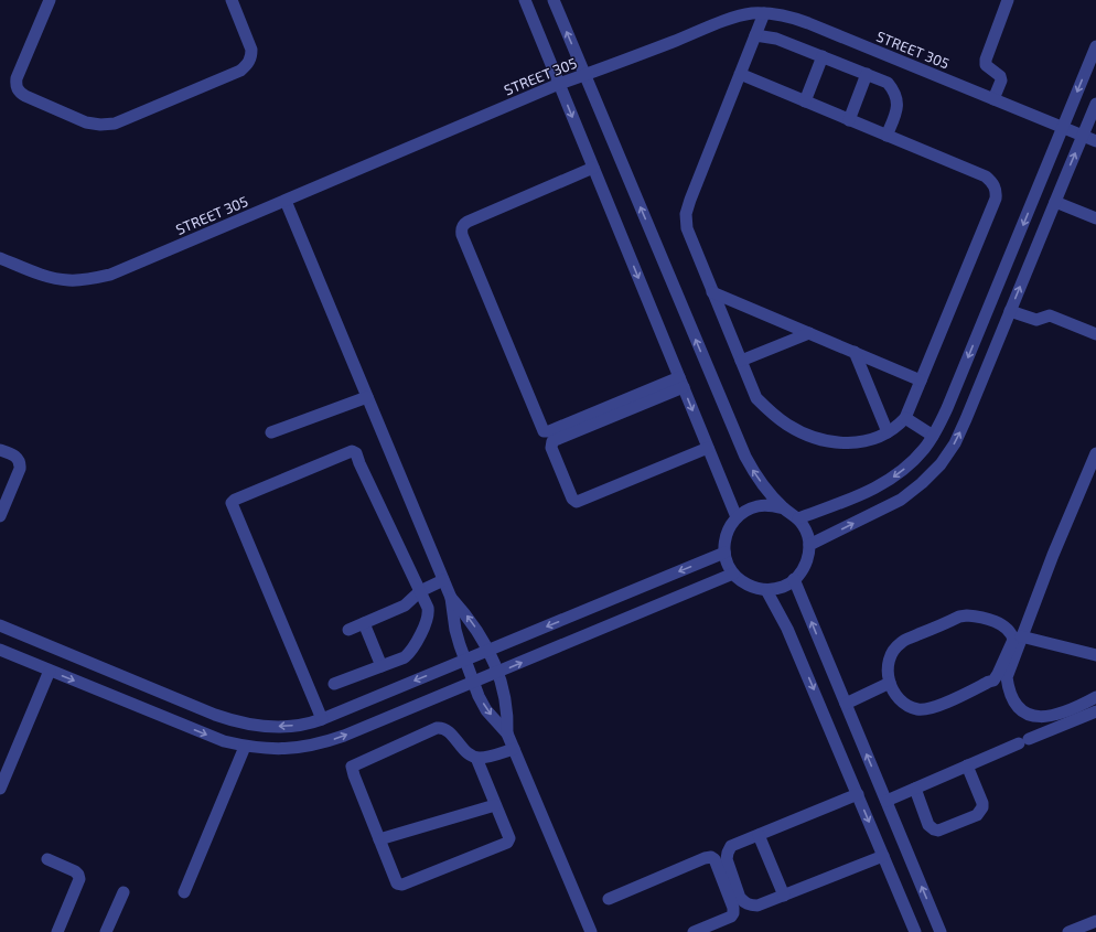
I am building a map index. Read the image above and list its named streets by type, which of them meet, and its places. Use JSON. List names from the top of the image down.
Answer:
{
  "streets": {
    "lane": ["STREET 305"]
  }
}
